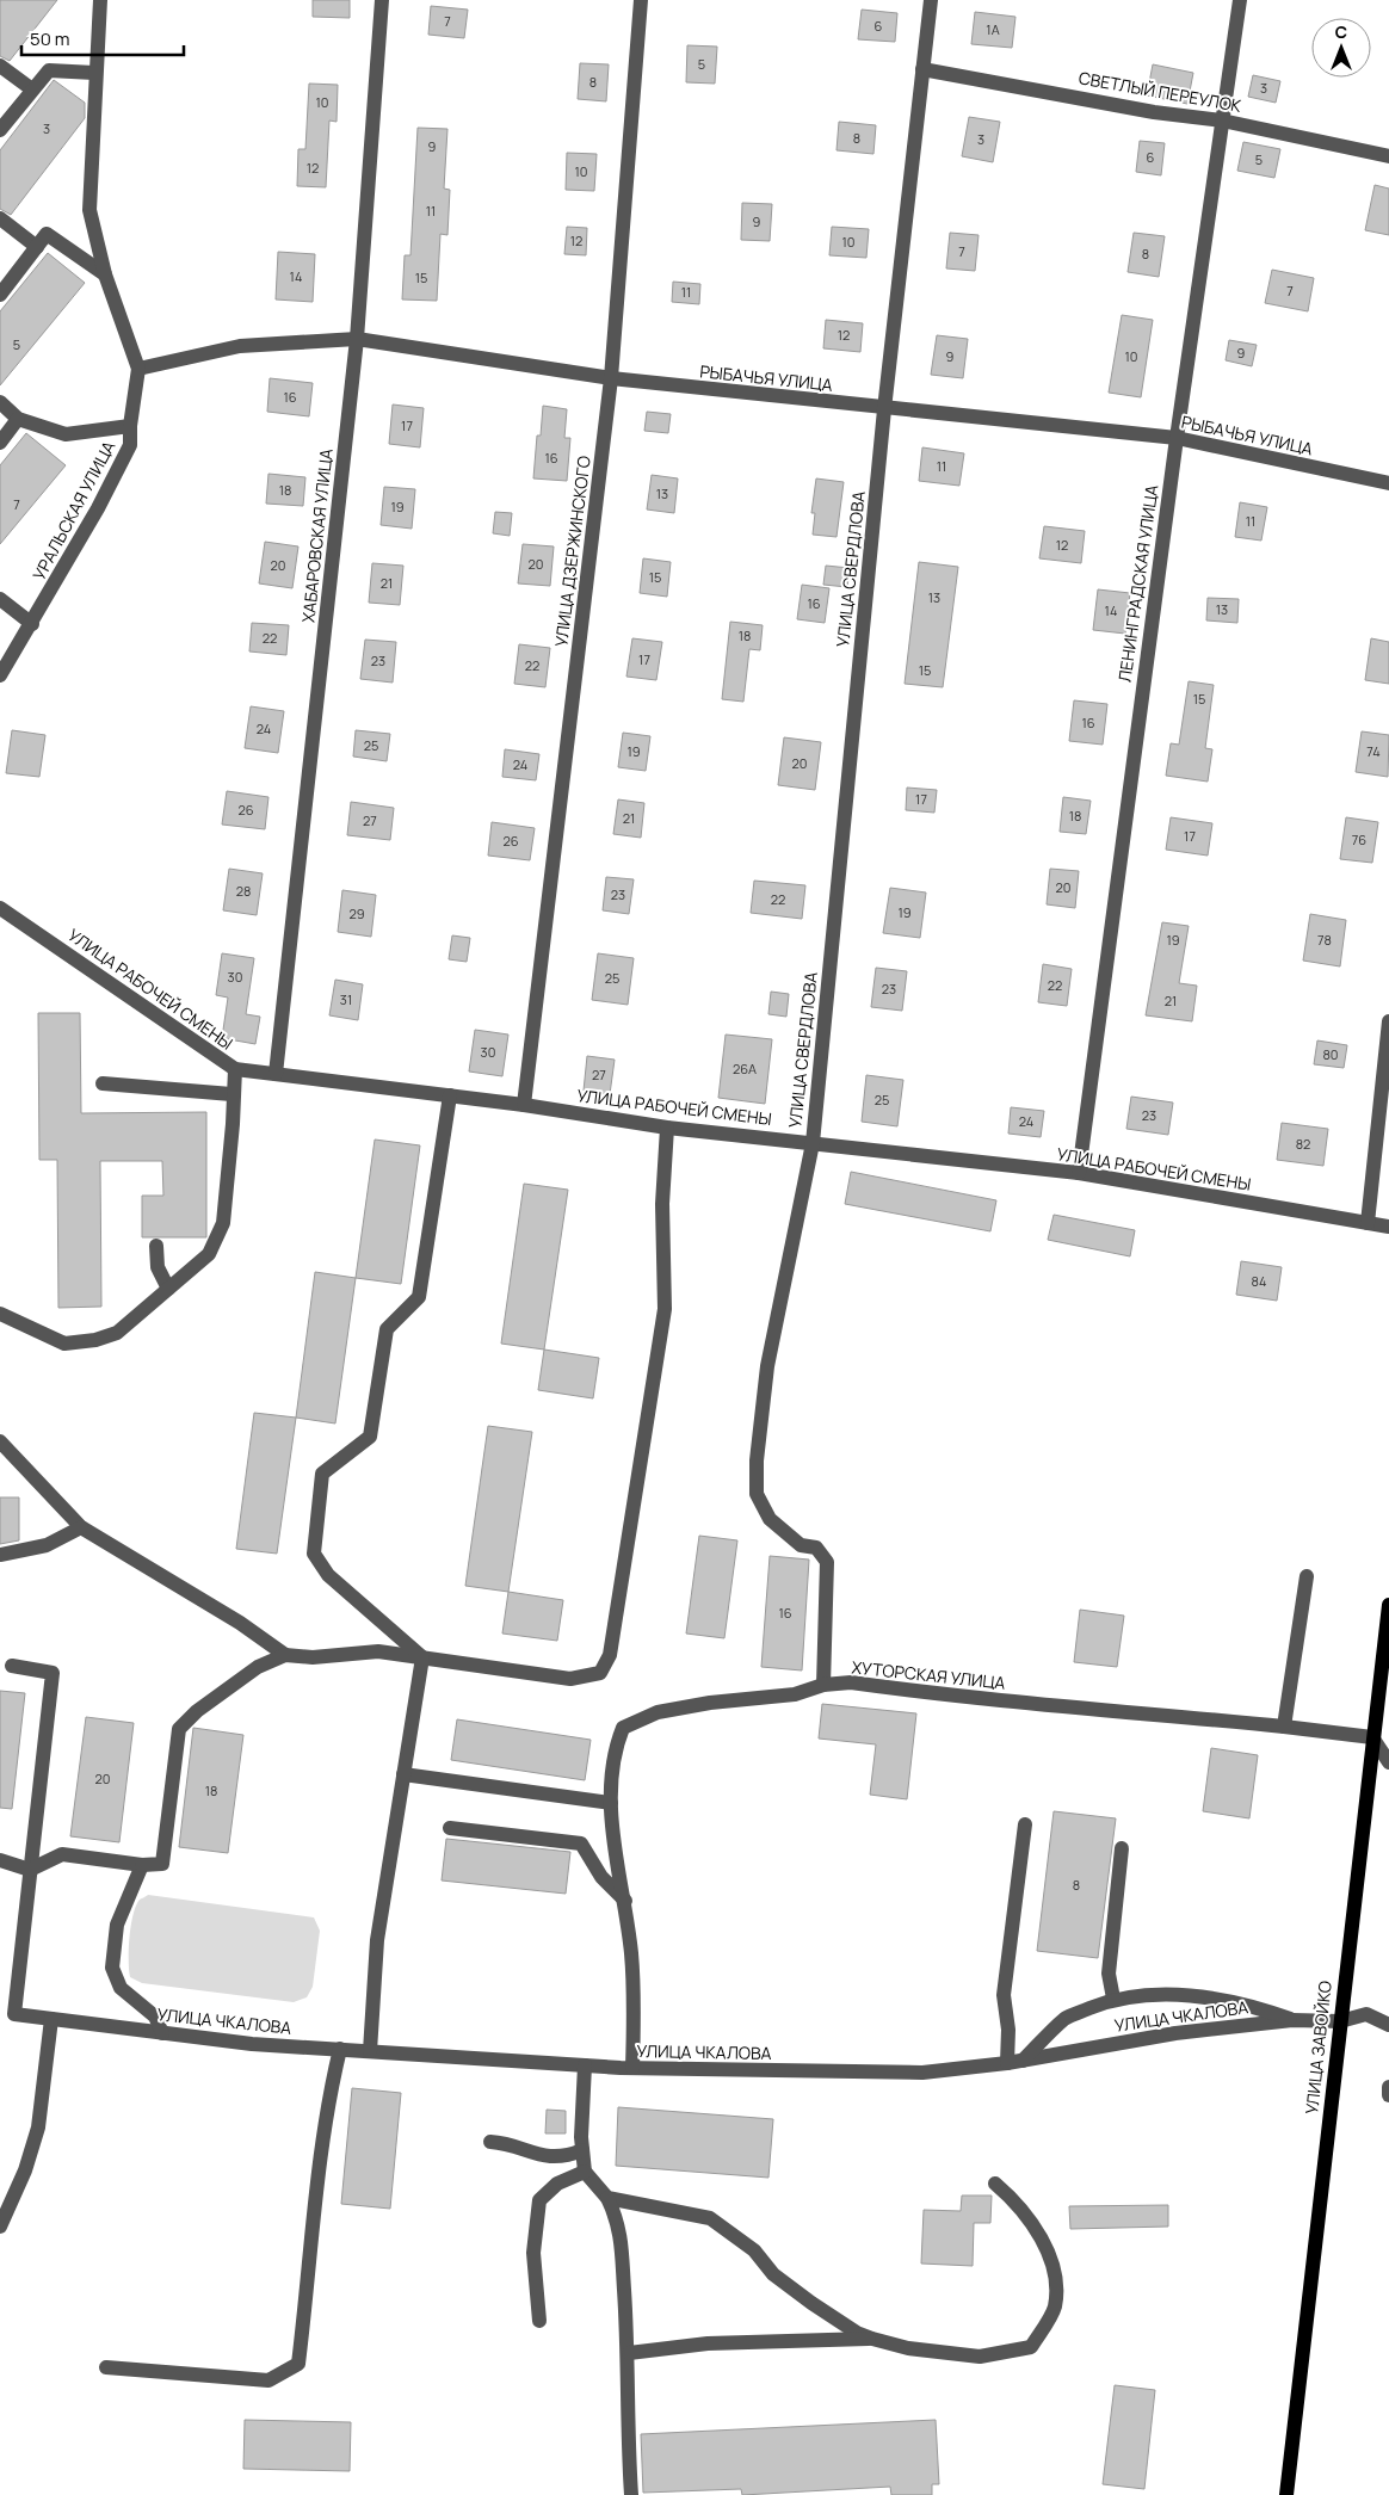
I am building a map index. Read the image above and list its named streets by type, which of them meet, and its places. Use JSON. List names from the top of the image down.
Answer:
{
  "streets": {
    "main road": ["УЛИЦА ЗАВОЙКО"],
    "street": [
      "СВЕТЛЫЙ ПЕРЕУЛОК",
      "РЫБАЧЬЯ УЛИЦА",
      "УРАЛЬСКАЯ УЛИЦА",
      "ХАБАРОВСКАЯ УЛИЦА",
      "УЛИЦА ДЗЕРЖИНСКОГО",
      "УЛИЦА СВЕРДЛОВА",
      "ЛЕНИНГРАДСКАЯ УЛИЦА",
      "УЛИЦА РАБОЧЕЙ СМЕНЫ",
      "ХУТОРСКАЯ УЛИЦА",
      "УЛИЦА ЧКАЛОВА"
    ]
  },
  "crossings": [
    ["СВЕТЛЫЙ ПЕРЕУЛОК", "УЛИЦА СВЕРДЛОВА"],
    ["СВЕТЛЫЙ ПЕРЕУЛОК", "ЛЕНИНГРАДСКАЯ УЛИЦА"],
    ["РЫБАЧЬЯ УЛИЦА", "УРАЛЬСКАЯ УЛИЦА"],
    ["РЫБАЧЬЯ УЛИЦА", "ХАБАРОВСКАЯ УЛИЦА"],
    ["РЫБАЧЬЯ УЛИЦА", "УЛИЦА ДЗЕРЖИНСКОГО"],
    ["РЫБАЧЬЯ УЛИЦА", "УЛИЦА СВЕРДЛОВА"],
    ["РЫБАЧЬЯ УЛИЦА", "ЛЕНИНГРАДСКАЯ УЛИЦА"],
    ["ХАБАРОВСКАЯ УЛИЦА", "УЛИЦА РАБОЧЕЙ СМЕНЫ"],
    ["УЛИЦА ДЗЕРЖИНСКОГО", "УЛИЦА РАБОЧЕЙ СМЕНЫ"],
    ["УЛИЦА СВЕРДЛОВА", "УЛИЦА РАБОЧЕЙ СМЕНЫ"],
    ["УЛИЦА СВЕРДЛОВА", "ХУТОРСКАЯ УЛИЦА"],
    ["ЛЕНИНГРАДСКАЯ УЛИЦА", "УЛИЦА РАБОЧЕЙ СМЕНЫ"],
    ["ХУТОРСКАЯ УЛИЦА", "УЛИЦА ЧКАЛОВА"],
    ["ХУТОРСКАЯ УЛИЦА", "УЛИЦА ЗАВОЙКО"],
    ["УЛИЦА ЧКАЛОВА", "УЛИЦА ЗАВОЙКО"]
  ],
  "house_numbers": [
    "7",
    "6",
    "1А",
    "5",
    "8",
    "3",
    "10",
    "3",
    "8",
    "3",
    "9",
    "6",
    "5",
    "12",
    "10",
    "11",
    "9",
    "12",
    "10",
    "7",
    "8",
    "14",
    "15",
    "7",
    "11",
    "12",
    "5",
    "9",
    "9",
    "10",
    "16",
    "17",
    "16",
    "11",
    "18",
    "13",
    "7",
    "19",
    "11",
    "12",
    "20",
    "20",
    "15",
    "21",
    "13",
    "16",
    "13",
    "14",
    "18",
    "22",
    "17",
    "23",
    "22",
    "15",
    "15",
    "16",
    "24",
    "25",
    "19",
    "74",
    "20",
    "24",
    "17",
    "26",
    "18",
    "21",
    "27",
    "17",
    "76",
    "26",
    "20",
    "28",
    "23",
    "22",
    "19",
    "29",
    "19",
    "78",
    "30",
    "25",
    "22",
    "23",
    "31",
    "21",
    "30",
    "80",
    "26А",
    "27",
    "25",
    "23",
    "24",
    "82",
    "84",
    "16",
    "20",
    "18",
    "8"
  ],
  "scale_bar": "50 m",
  "north": "top"
}
